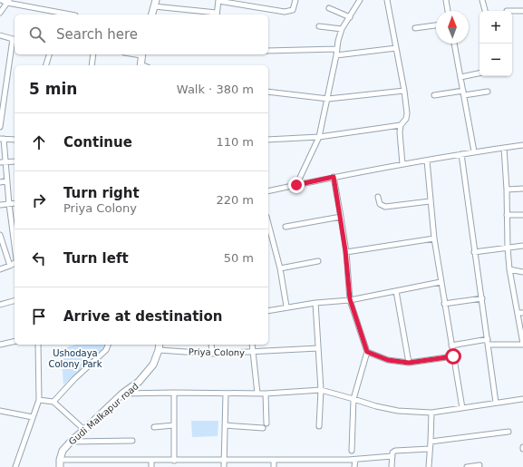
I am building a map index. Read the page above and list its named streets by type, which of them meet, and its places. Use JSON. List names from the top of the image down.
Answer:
{
  "streets": {
    "street": ["Priya Colony", "Gudi Malkapur road"]
  },
  "crossings": [
    ["Priya Colony", "Gudi Malkapur road"]
  ],
  "parks": ["Ushodaya Colony Park"],
  "north": "top",
  "page": {
    "map_buttons": ["+", "−"],
    "search": "Search here",
    "heading": ["5 min", "Walk · 380 m"],
    "list": [
      ["Continue", "110 m"],
      ["Turn right", "Priya Colony", "220 m"],
      ["Turn left", "50 m"],
      "Arrive at destination"
    ]
  }
}
